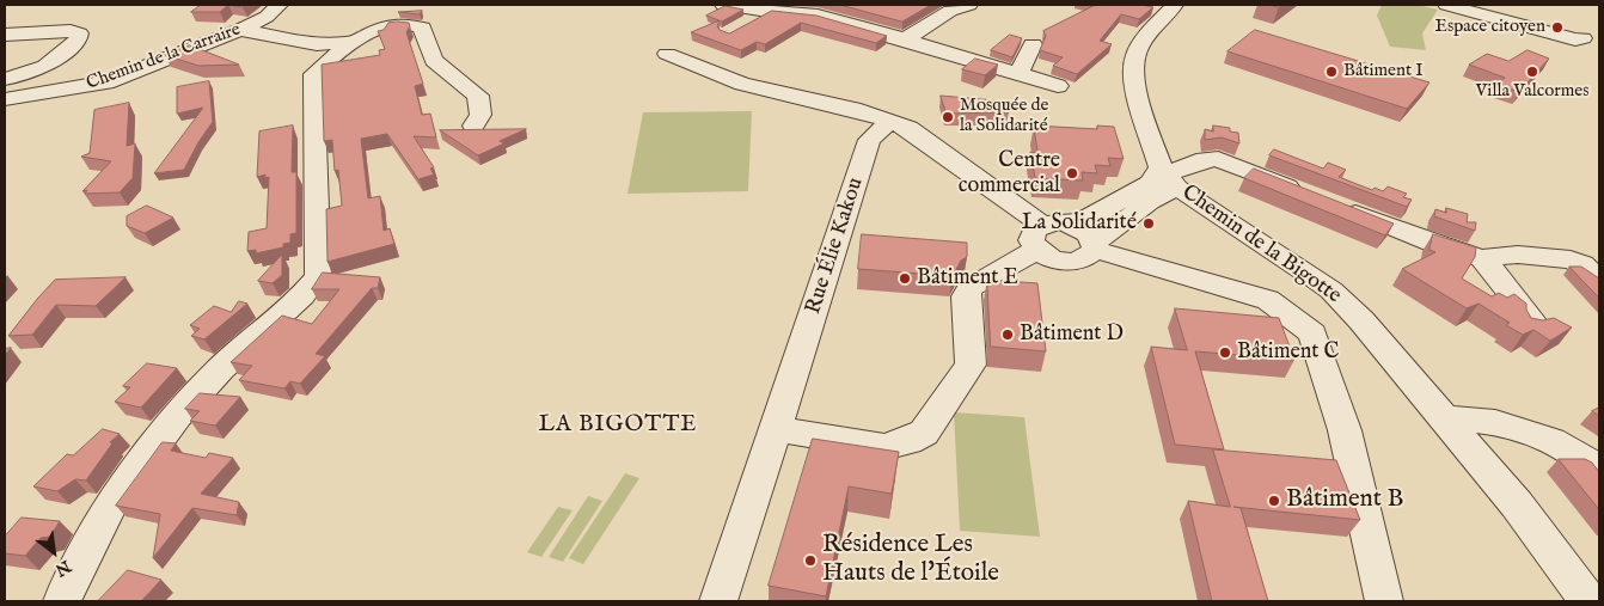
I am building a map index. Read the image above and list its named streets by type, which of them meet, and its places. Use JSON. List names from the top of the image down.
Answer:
{
  "streets": {
    "street": ["Chemin de la Carraire", "Chemin de la Bigotte", "Rue Élie Kakou"]
  },
  "districts": ["LA BIGOTTE"],
  "places": [
    "Espace citoyen",
    "Bâtiment I",
    "Villa Valcormes",
    "Mosquée de la Solidarité",
    "Centre commercial",
    "La Solidarité",
    "Bâtiment E",
    "Bâtiment D",
    "Bâtiment C",
    "Bâtiment B",
    "Résidence Les Hauts de l'Étoile"
  ],
  "north": "bottom right"
}
